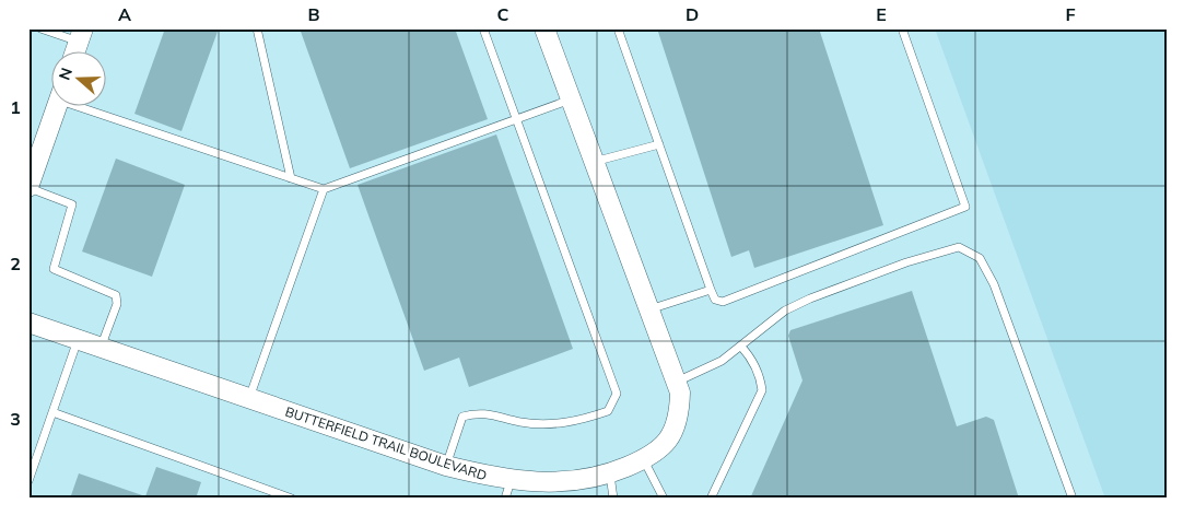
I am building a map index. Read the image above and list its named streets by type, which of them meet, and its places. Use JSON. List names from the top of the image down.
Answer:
{
  "streets": {
    "street": ["BUTTERFIELD TRAIL BOULEVARD"]
  },
  "north": "left",
  "grid": {
    "columns": [
      "A",
      "B",
      "C",
      "D",
      "E",
      "F"
    ],
    "rows": ["1", "2", "3"]
  }
}
